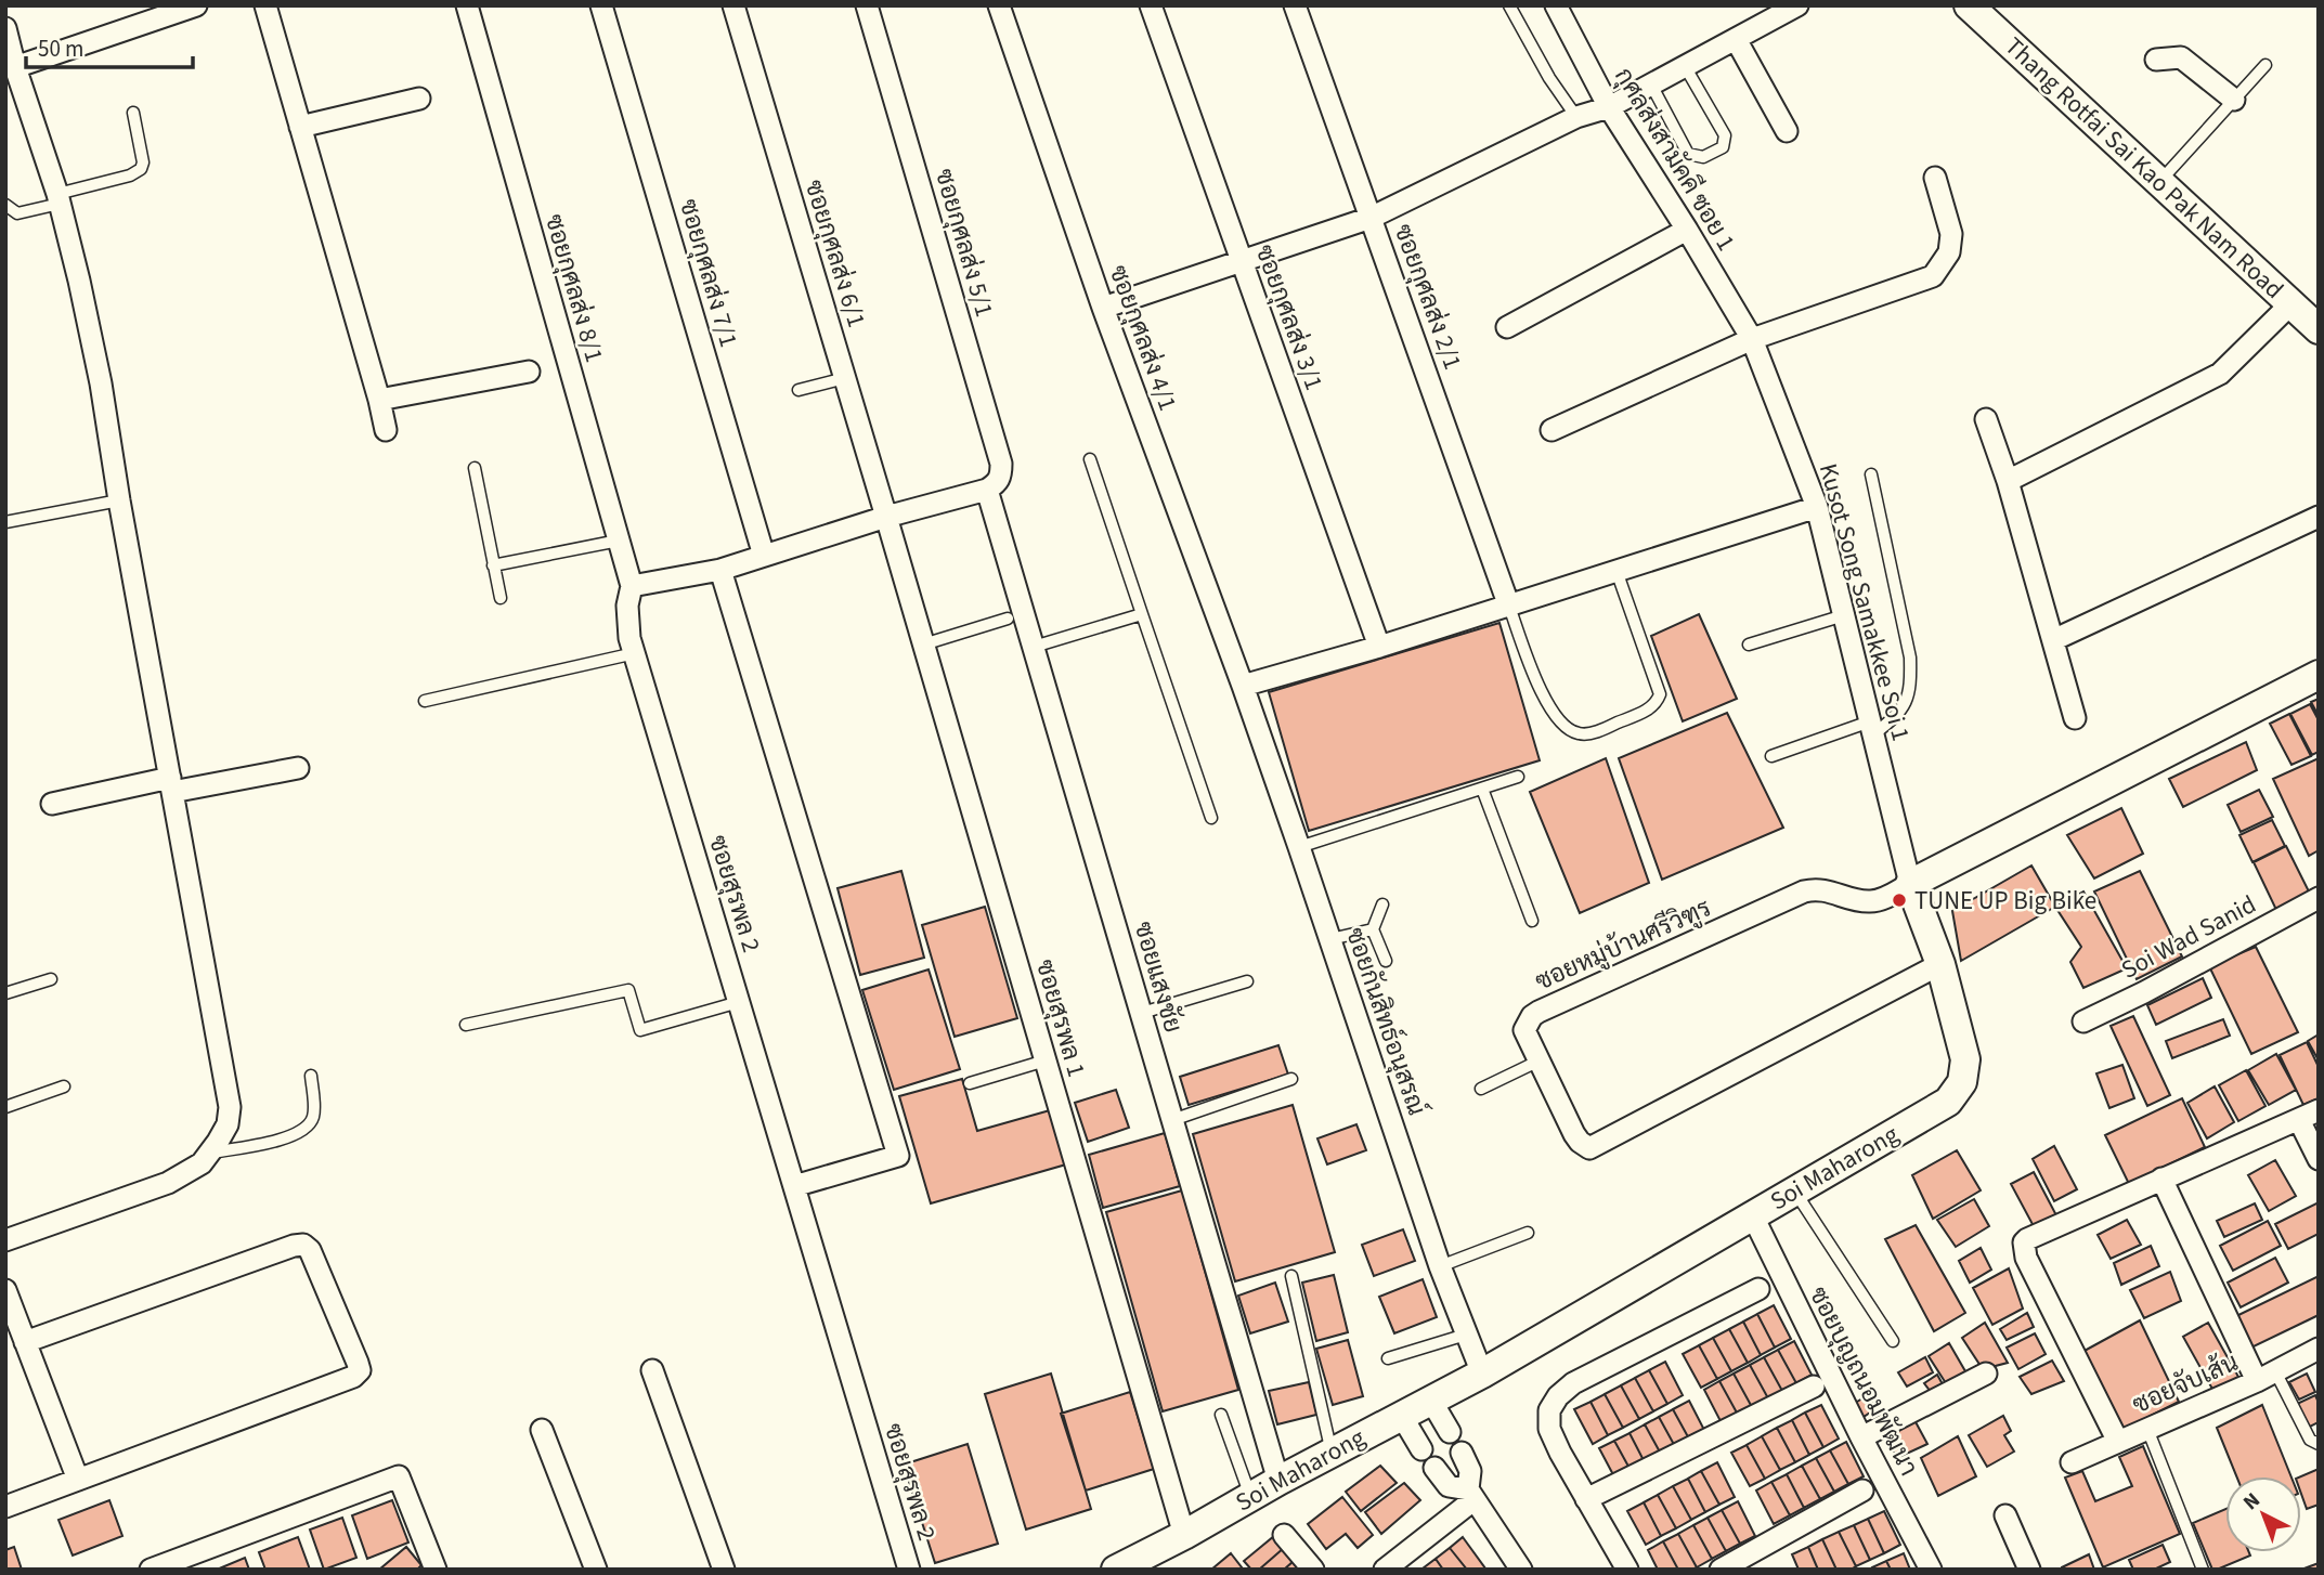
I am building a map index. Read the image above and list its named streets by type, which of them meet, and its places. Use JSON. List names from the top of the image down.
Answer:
{
  "streets": {
    "street": [
      "กุศลส่งสามัคคี ซอย 1",
      "Thang Rotfai Sai Kao Pak Nam Road",
      "ซอยกุศลส่ง 5/1",
      "ซอยกุศลส่ง 6/1",
      "ซอยกุศลส่ง 7/1",
      "ซอยกุศลส่ง 8/1",
      "ซอยกุศลส่ง 2/1",
      "ซอยกุศลส่ง 3/1",
      "ซอยกุศลส่ง 4/1",
      "Kusot Song Samakkee Soi 1",
      "ซอยสุรพล 2",
      "Soi Wad Sanid",
      "ซอยหมู่บ้านศรีวิฑูร",
      "ซอยแสงชัย",
      "ซอยสุรพล 1",
      "ซอยกันสิทธ์อนุสรณ์",
      "Soi Maharong",
      "ซอยบุญถนอมพัฒนา",
      "ซอยจับเส้น"
    ]
  },
  "crossings": [
    ["กุศลส่งสามัคคี ซอย 1", "Kusot Song Samakkee Soi 1"],
    ["ซอยกุศลส่ง 5/1", "ซอยแสงชัย"],
    ["ซอยกุศลส่ง 6/1", "ซอยสุรพล 1"],
    ["ซอยกุศลส่ง 8/1", "ซอยสุรพล 2"],
    ["ซอยกุศลส่ง 4/1", "ซอยกันสิทธ์อนุสรณ์"],
    ["Kusot Song Samakkee Soi 1", "ซอยหมู่บ้านศรีวิฑูร"],
    ["Kusot Song Samakkee Soi 1", "Soi Maharong"],
    ["ซอยหมู่บ้านศรีวิฑูร", "Soi Maharong"],
    ["ซอยแสงชัย", "Soi Maharong"],
    ["ซอยสุรพล 1", "Soi Maharong"],
    ["ซอยกันสิทธ์อนุสรณ์", "Soi Maharong"],
    ["Soi Maharong", "ซอยบุญถนอมพัฒนา"]
  ],
  "places": ["TUNE UP Big Bike"],
  "scale_bar": "50 m",
  "north": "top left"
}
